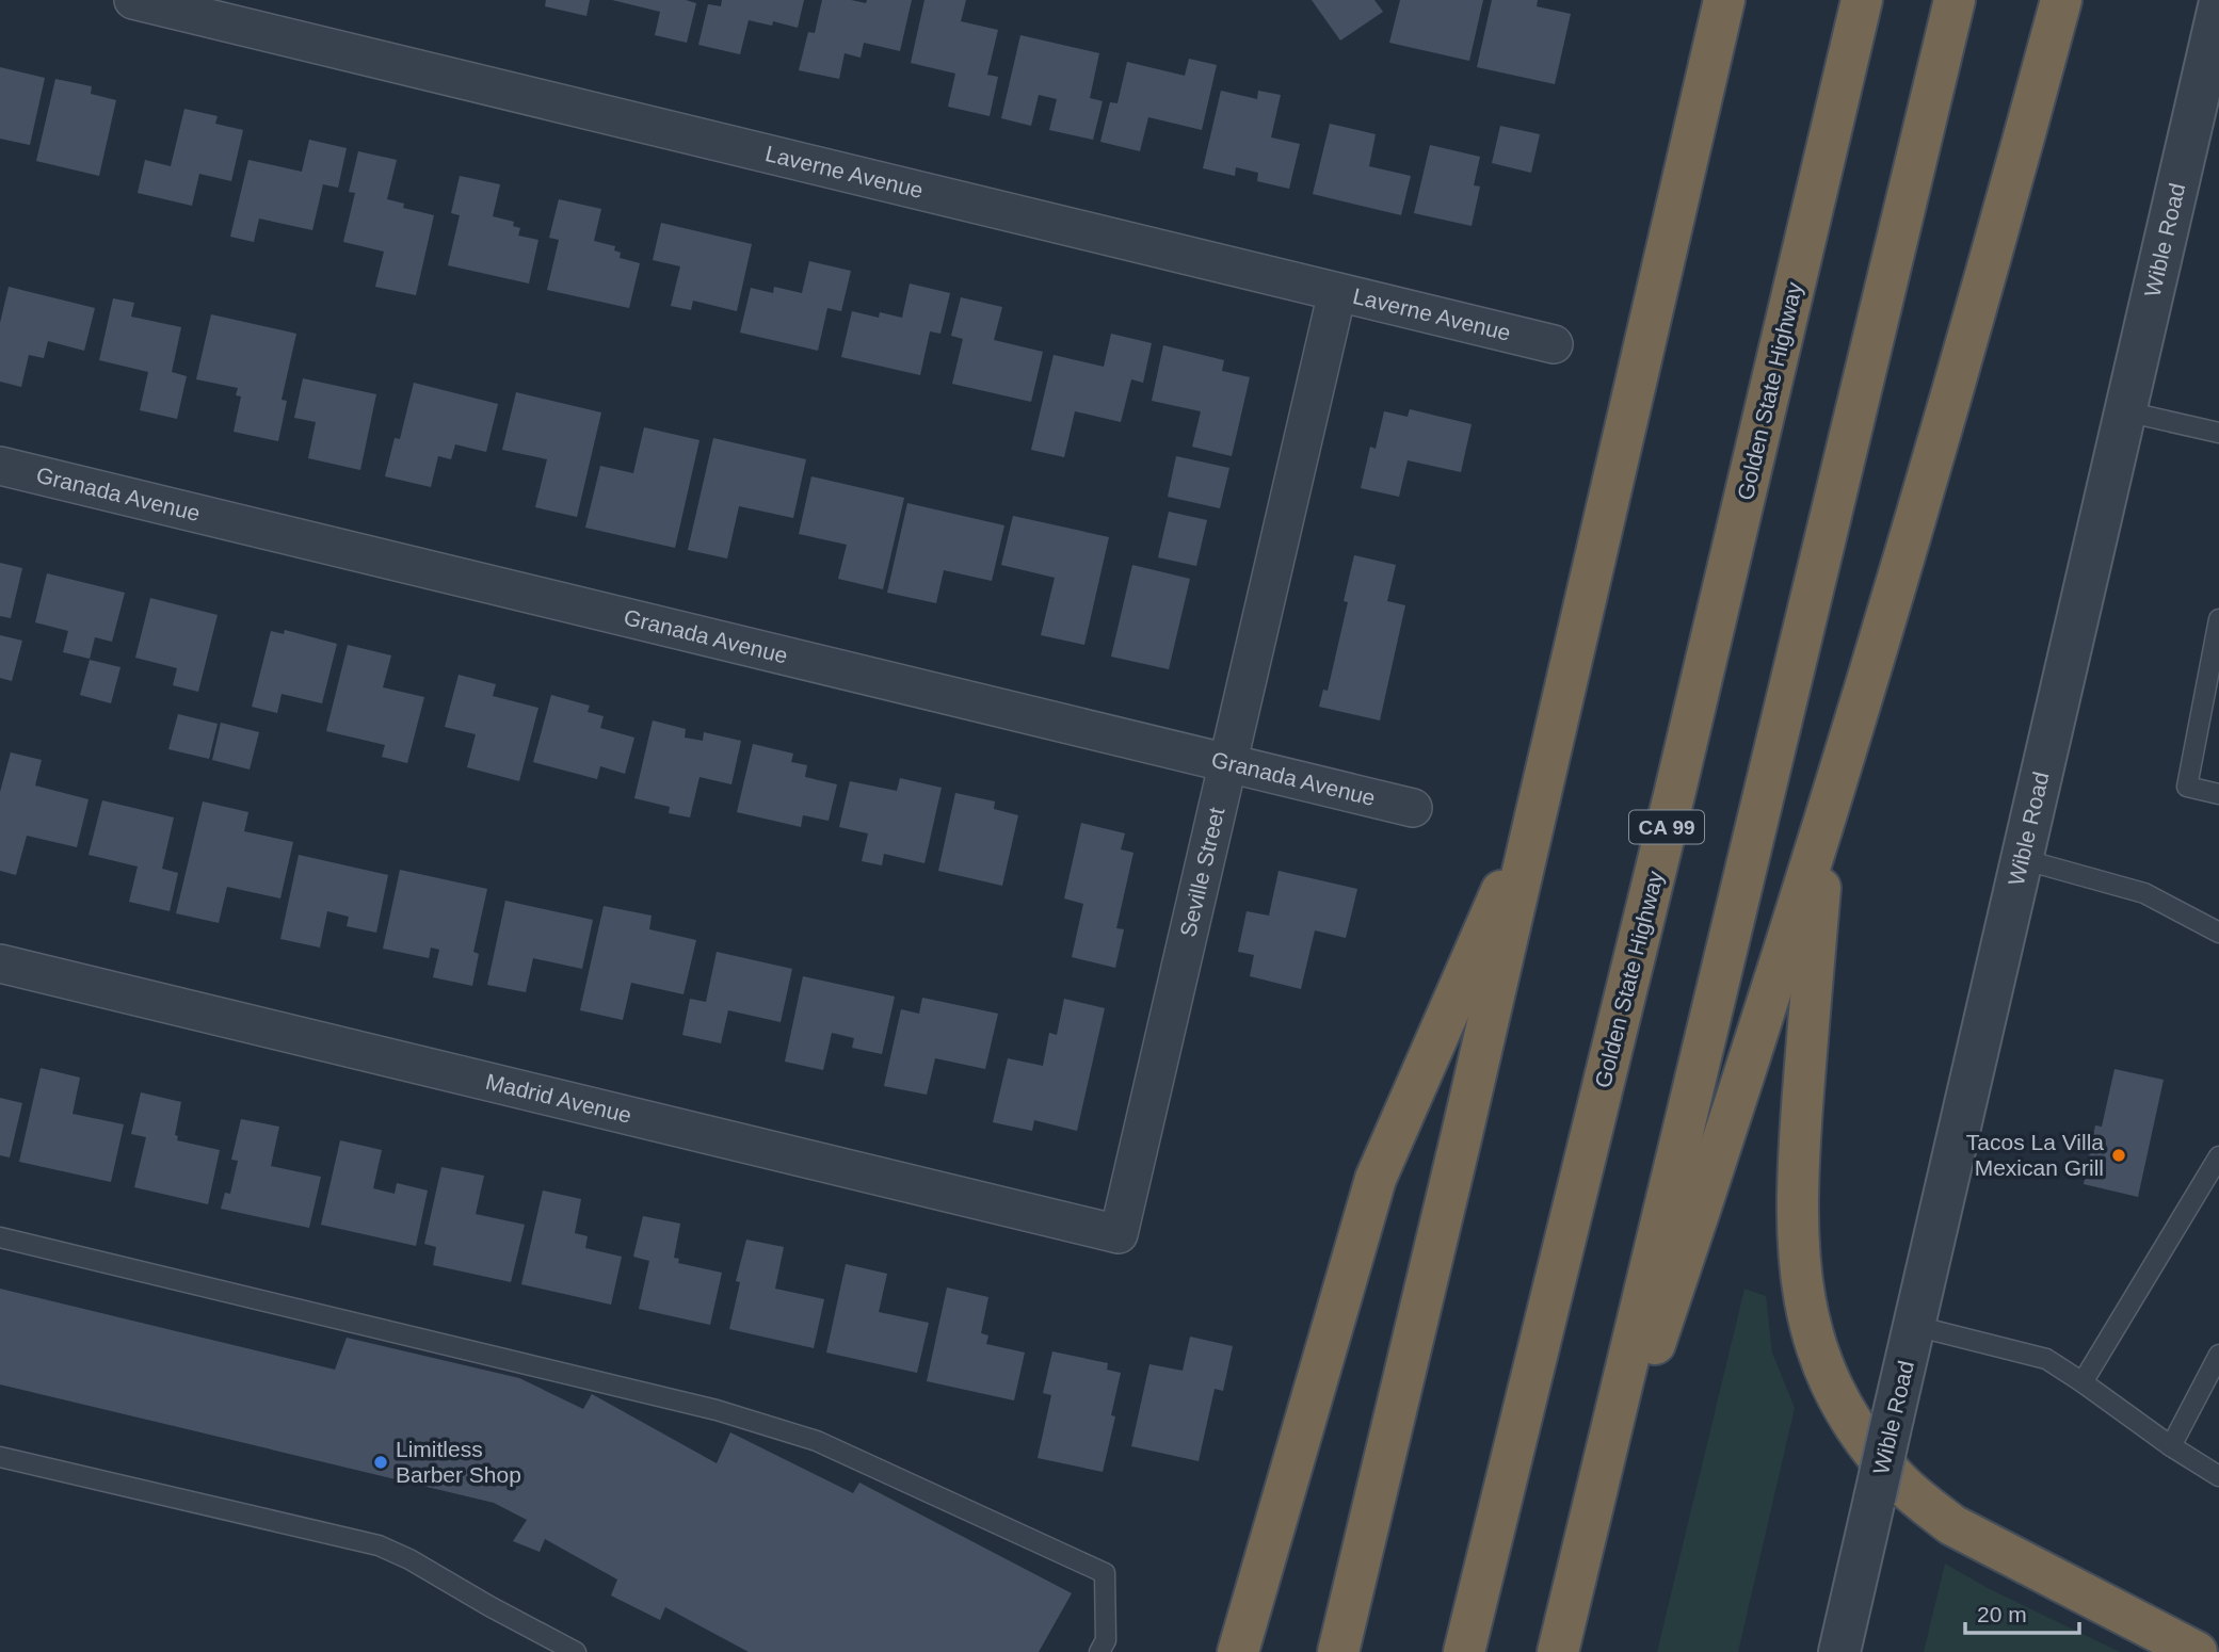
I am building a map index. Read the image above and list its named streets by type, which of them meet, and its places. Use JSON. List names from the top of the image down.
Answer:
{
  "streets": {
    "highway": ["Golden State Highway", "CA 99"],
    "street": [
      "Laverne Avenue",
      "Wible Road",
      "Granada Avenue",
      "Seville Street",
      "Madrid Avenue"
    ]
  },
  "crossings": [
    ["Laverne Avenue", "Seville Street"],
    ["Granada Avenue", "Seville Street"],
    ["Seville Street", "Madrid Avenue"]
  ],
  "places": ["Tacos La Villa Mexican Grill", "Limitless Barber Shop"],
  "scale_bar": "20 m"
}
